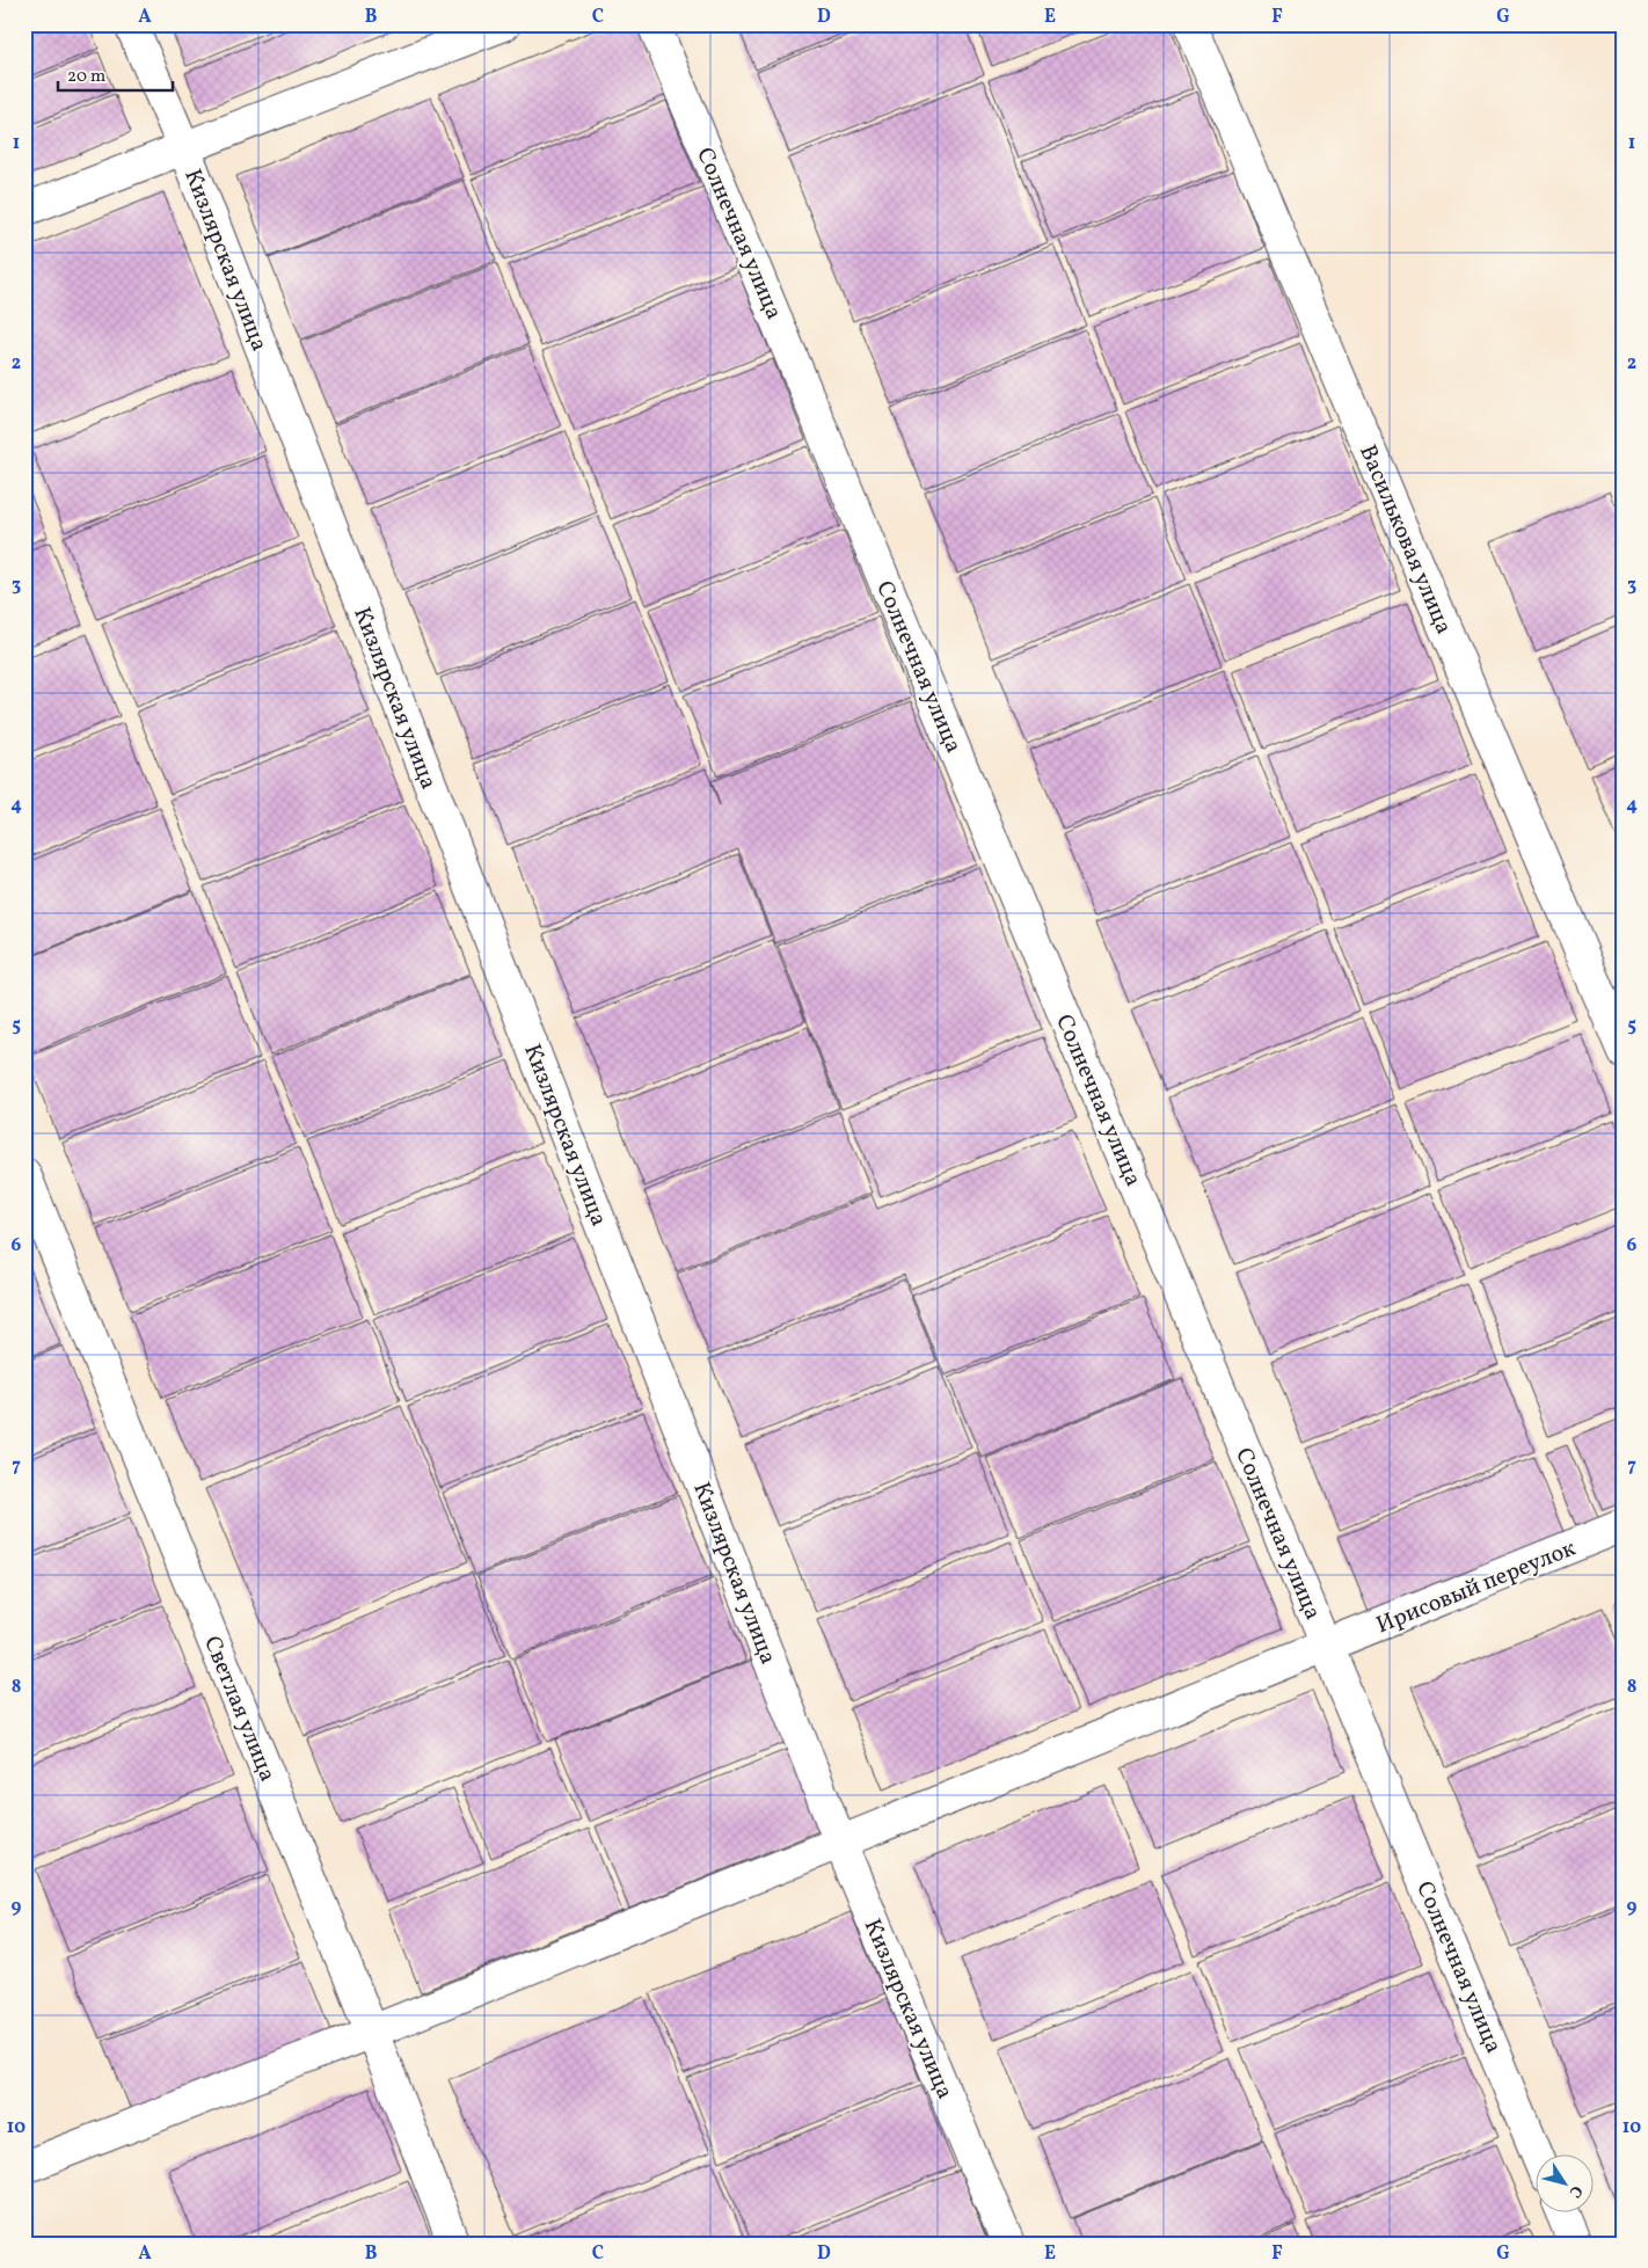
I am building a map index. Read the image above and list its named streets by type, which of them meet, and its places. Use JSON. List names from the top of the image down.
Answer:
{
  "streets": {
    "street": [
      "Солнечная улица",
      "Кизлярская улица",
      "Васильковая улица",
      "Ирисовый переулок",
      "Светлая улица"
    ]
  },
  "crossings": [
    ["Солнечная улица", "Ирисовый переулок"],
    ["Кизлярская улица", "Ирисовый переулок"],
    ["Ирисовый переулок", "Светлая улица"]
  ],
  "scale_bar": "20 m",
  "north": "bottom right",
  "grid": {
    "columns": [
      "A",
      "B",
      "C",
      "D",
      "E",
      "F",
      "G"
    ],
    "rows": [
      "1",
      "2",
      "3",
      "4",
      "5",
      "6",
      "7",
      "8",
      "9",
      "10"
    ]
  }
}
